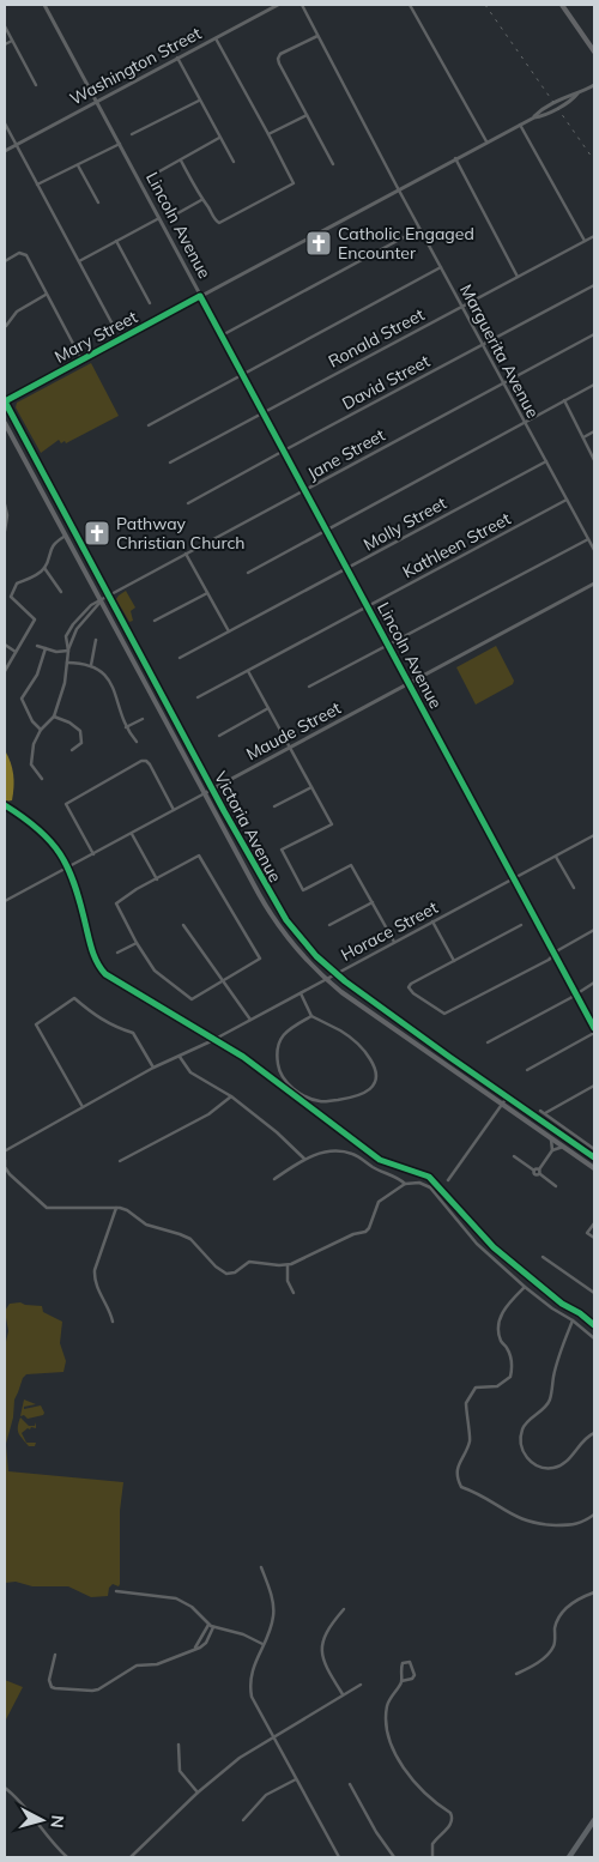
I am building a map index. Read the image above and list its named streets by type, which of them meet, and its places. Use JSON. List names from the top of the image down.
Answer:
{
  "streets": {
    "main road": ["Victoria Avenue"],
    "street": [
      "Washington Street",
      "Lincoln Avenue",
      "Mary Street",
      "Ronald Street",
      "Marguerita Avenue",
      "David Street",
      "Jane Street",
      "Molly Street",
      "Kathleen Street",
      "Maude Street",
      "Horace Street"
    ]
  },
  "crossings": [
    ["Washington Street", "Lincoln Avenue"],
    ["Lincoln Avenue", "Mary Street"],
    ["Lincoln Avenue", "Ronald Street"],
    ["Lincoln Avenue", "David Street"],
    ["Lincoln Avenue", "Jane Street"],
    ["Lincoln Avenue", "Molly Street"],
    ["Lincoln Avenue", "Kathleen Street"],
    ["Lincoln Avenue", "Maude Street"],
    ["Lincoln Avenue", "Horace Street"],
    ["Mary Street", "Marguerita Avenue"],
    ["Mary Street", "Victoria Avenue"],
    ["Ronald Street", "Marguerita Avenue"],
    ["Marguerita Avenue", "David Street"],
    ["Marguerita Avenue", "Jane Street"],
    ["Marguerita Avenue", "Molly Street"],
    ["Marguerita Avenue", "Kathleen Street"],
    ["Jane Street", "Victoria Avenue"],
    ["Maude Street", "Victoria Avenue"],
    ["Victoria Avenue", "Horace Street"]
  ],
  "places": {
    "church": ["Catholic Engaged Encounter", "Pathway Christian Church"]
  },
  "north": "right"
}
